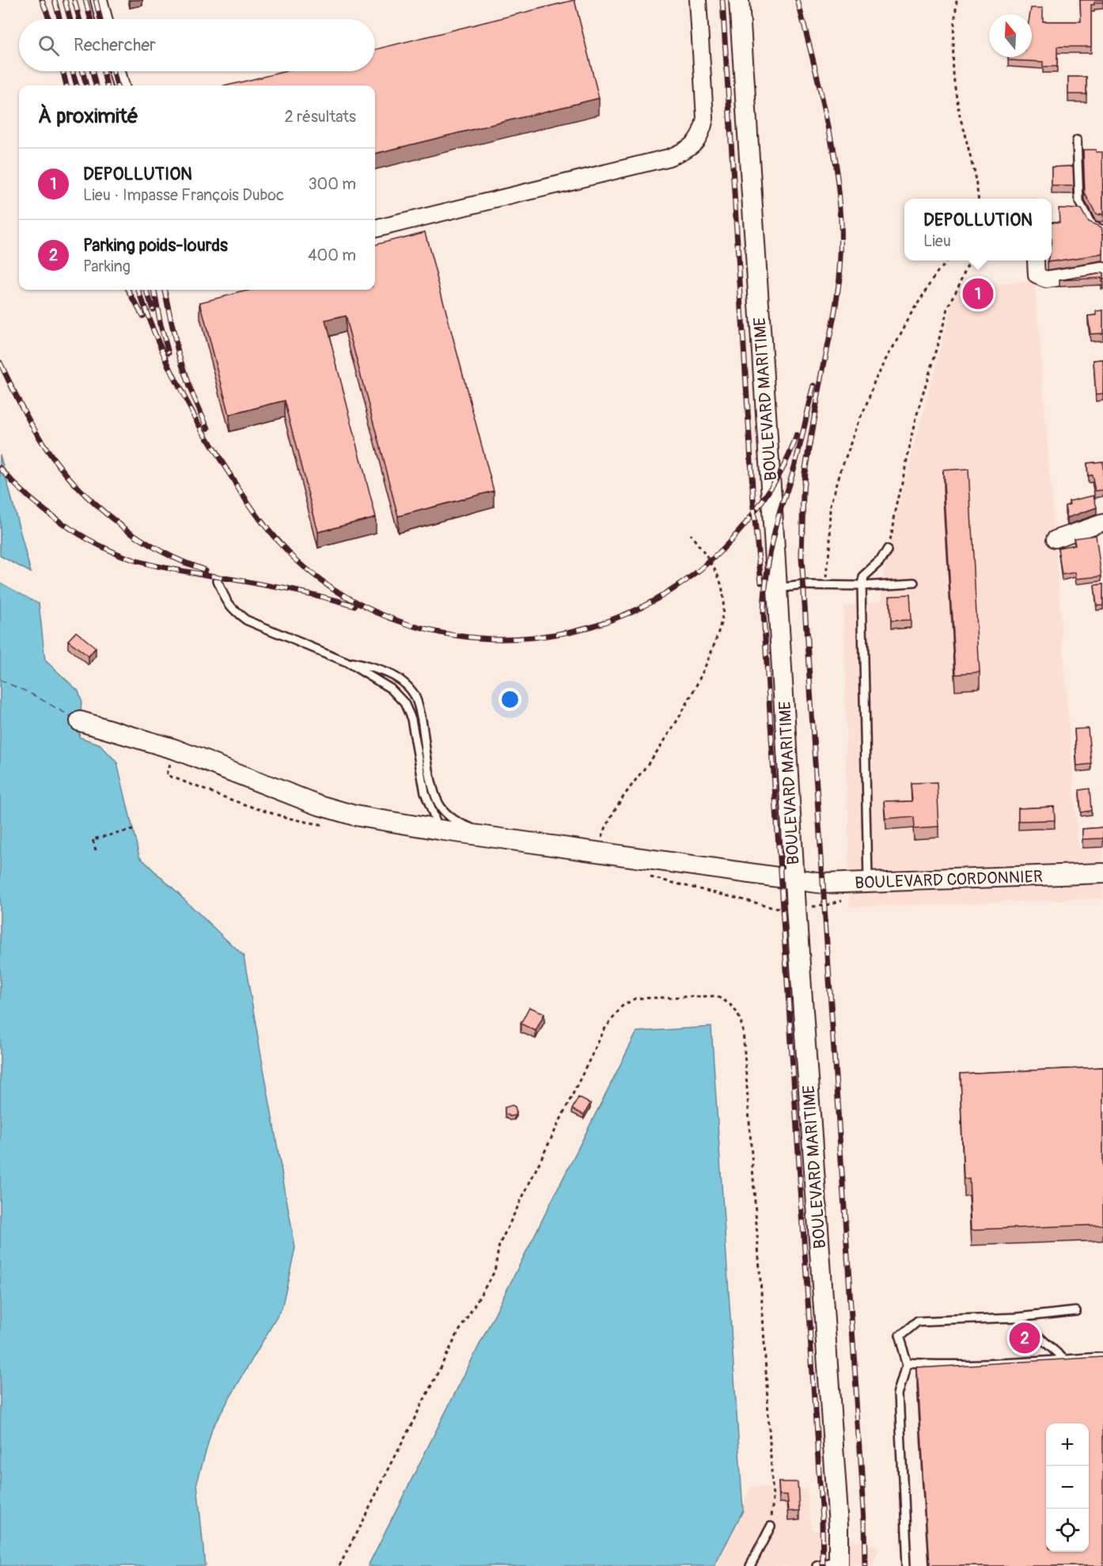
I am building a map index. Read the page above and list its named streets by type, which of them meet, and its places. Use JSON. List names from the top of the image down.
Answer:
{
  "streets": {
    "street": ["BOULEVARD MARITIME", "BOULEVARD CORDONNIER"]
  },
  "crossings": [
    ["BOULEVARD MARITIME", "BOULEVARD CORDONNIER"]
  ],
  "north": "top",
  "page": {
    "search": "Rechercher",
    "heading": ["À proximité", "2 résultats"],
    "list": [
      {
        "mark": "1",
        "name": "DEPOLLUTION",
        "note": "Lieu · Impasse François Duboc",
        "value": "300 m"
      },
      {
        "mark": "2",
        "name": "Parking poids-lourds",
        "note": "Parking",
        "value": "400 m"
      }
    ],
    "popup": ["DEPOLLUTION", "Lieu"],
    "pins": ["1", "2"],
    "map_buttons": ["+", "−"]
  }
}
